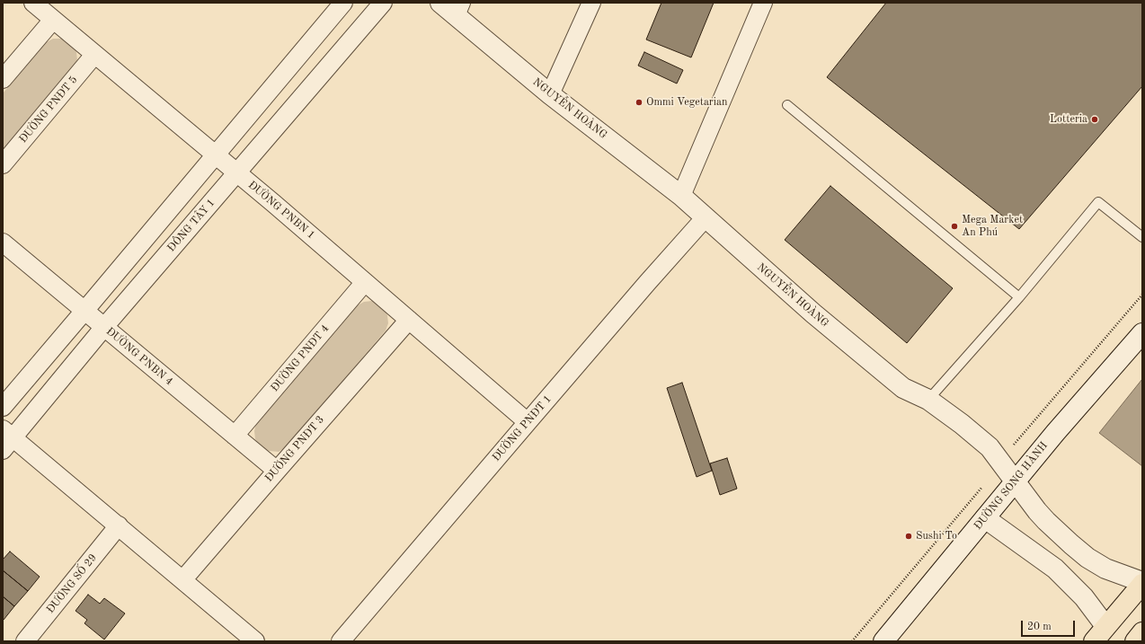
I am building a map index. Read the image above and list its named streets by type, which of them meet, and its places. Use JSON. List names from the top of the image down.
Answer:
{
  "streets": {
    "street": [
      "NGUYỄN HOÀNG",
      "ĐƯỜNG PNĐT 5",
      "ĐƯỜNG PNBN 1",
      "ĐÔNG TÂY 1",
      "ĐƯỜNG PNBN 4",
      "ĐƯỜNG PNĐT 4",
      "ĐƯỜNG PNĐT 1",
      "ĐƯỜNG PNĐT 3",
      "ĐƯỜNG SONG HÀNH",
      "ĐƯỜNG SỐ 29"
    ]
  },
  "crossings": [
    ["NGUYỄN HOÀNG", "ĐƯỜNG PNĐT 1"],
    ["NGUYỄN HOÀNG", "ĐƯỜNG SONG HÀNH"],
    ["ĐƯỜNG PNĐT 5", "ĐƯỜNG PNBN 1"],
    ["ĐƯỜNG PNBN 1", "ĐÔNG TÂY 1"],
    ["ĐƯỜNG PNBN 1", "ĐƯỜNG PNĐT 4"],
    ["ĐƯỜNG PNBN 1", "ĐƯỜNG PNĐT 1"],
    ["ĐƯỜNG PNBN 1", "ĐƯỜNG PNĐT 3"],
    ["ĐÔNG TÂY 1", "ĐƯỜNG PNBN 4"],
    ["ĐƯỜNG PNBN 4", "ĐƯỜNG PNĐT 4"],
    ["ĐƯỜNG PNBN 4", "ĐƯỜNG PNĐT 3"]
  ],
  "places": [
    "Ommi Vegetarian",
    "Lotteria",
    "Mega Market An Phú",
    "Sushi To"
  ],
  "scale_bar": "20 m"
}
